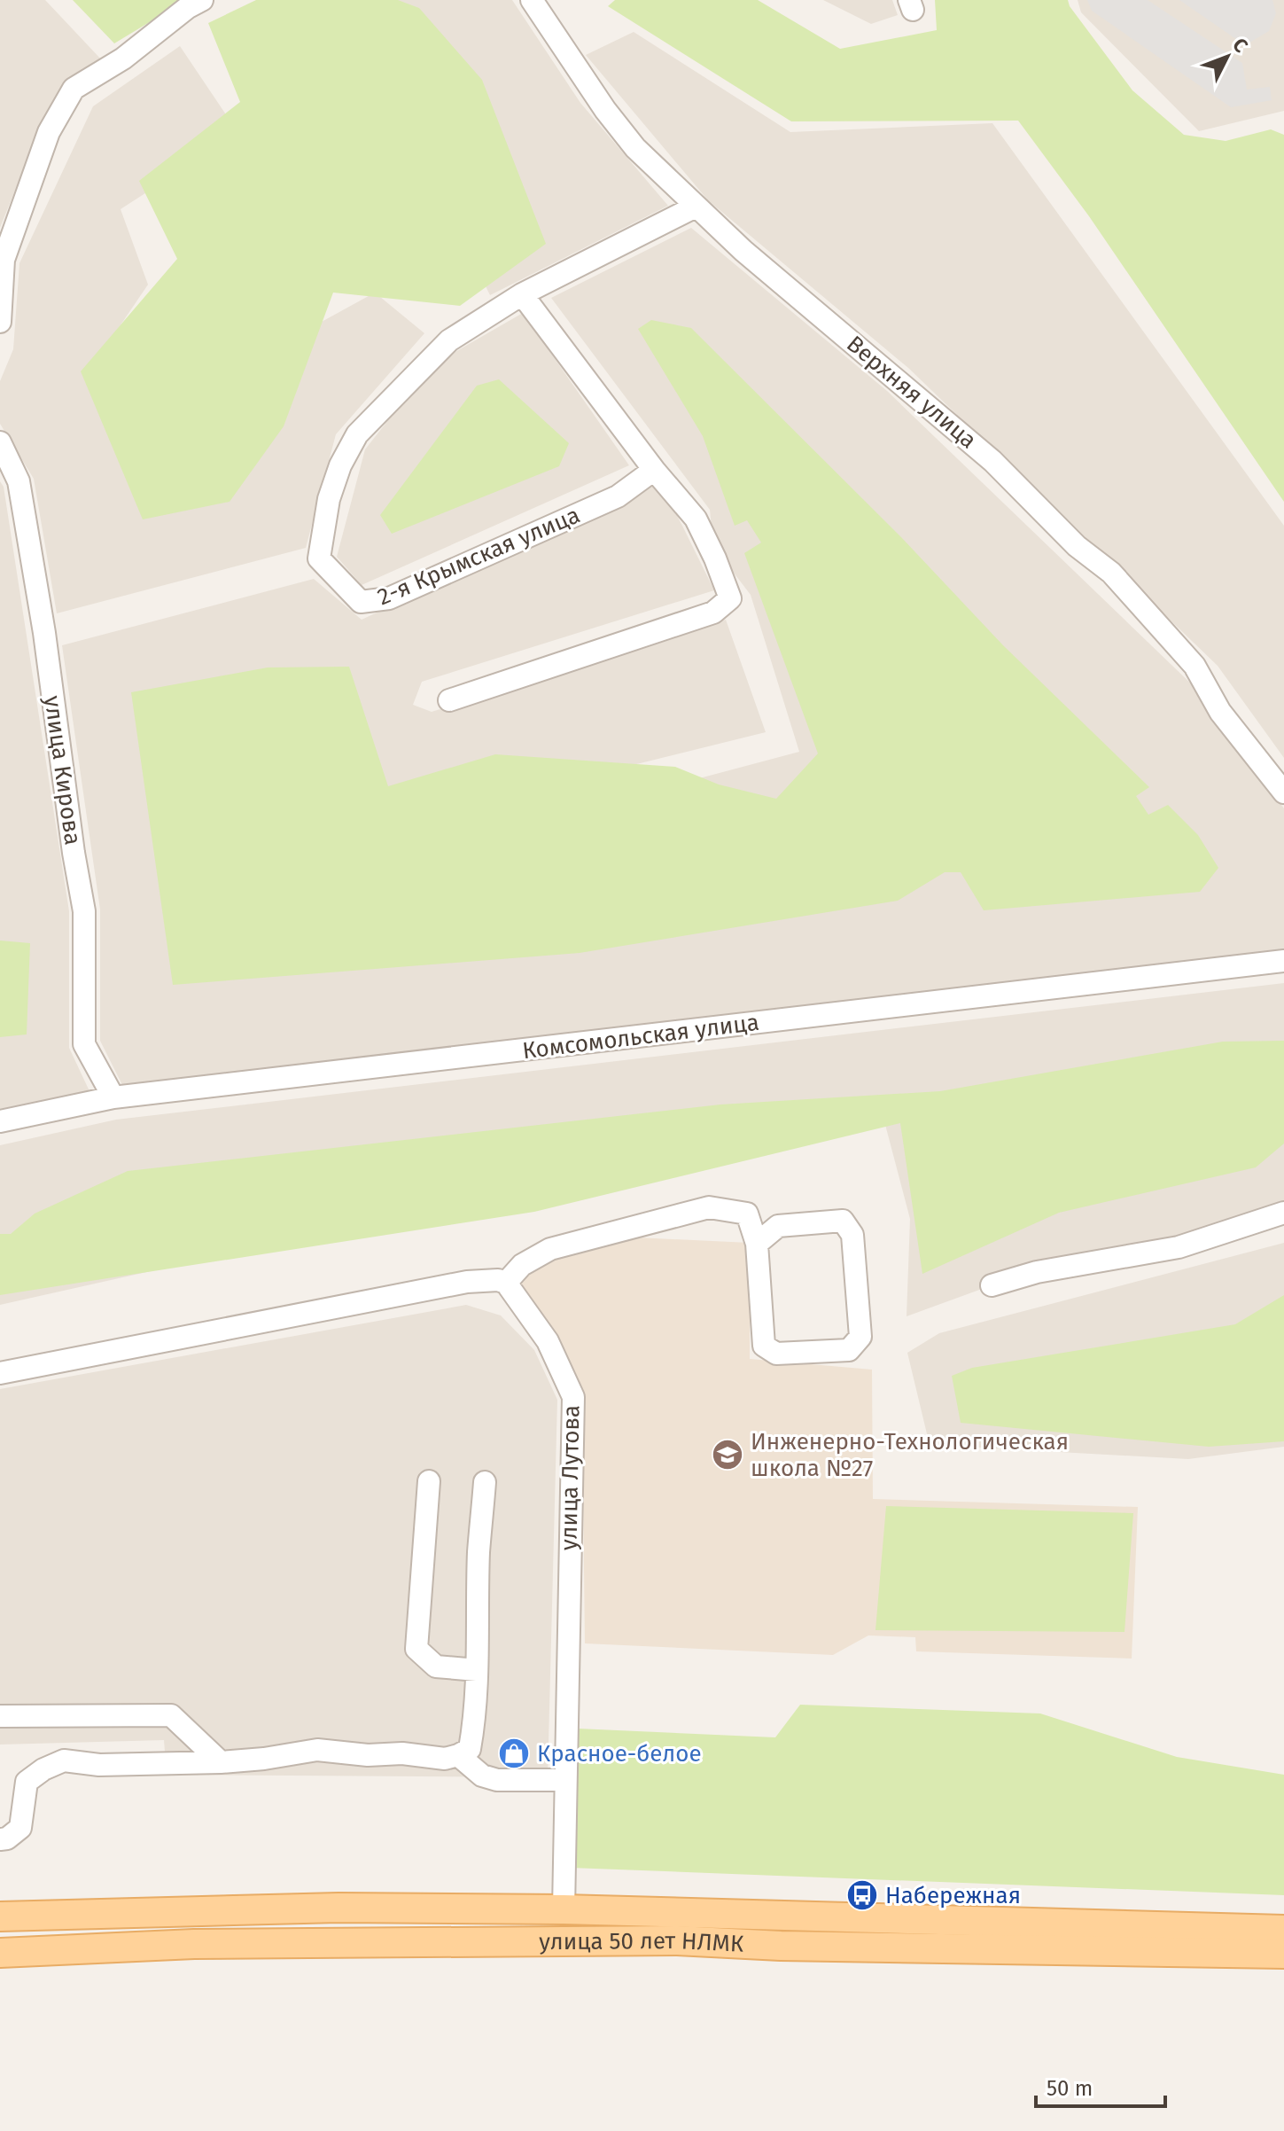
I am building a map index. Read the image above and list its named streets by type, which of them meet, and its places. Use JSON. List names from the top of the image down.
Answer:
{
  "streets": {
    "main road": ["улица 50 лет НЛМК"],
    "street": [
      "Верхняя улица",
      "2-я Крымская улица",
      "улица Кирова",
      "Комсомольская улица",
      "улица Лутова"
    ]
  },
  "crossings": [
    ["Верхняя улица", "2-я Крымская улица"],
    ["улица Кирова", "Комсомольская улица"],
    ["улица Лутова", "улица 50 лет НЛМК"]
  ],
  "places": {
    "school or university": ["Инженерно-Технологическая школа №27"],
    "shop": ["Красное-белое"],
    "bus stop": ["Набережная"]
  },
  "scale_bar": "50 m",
  "north": "top right"
}
